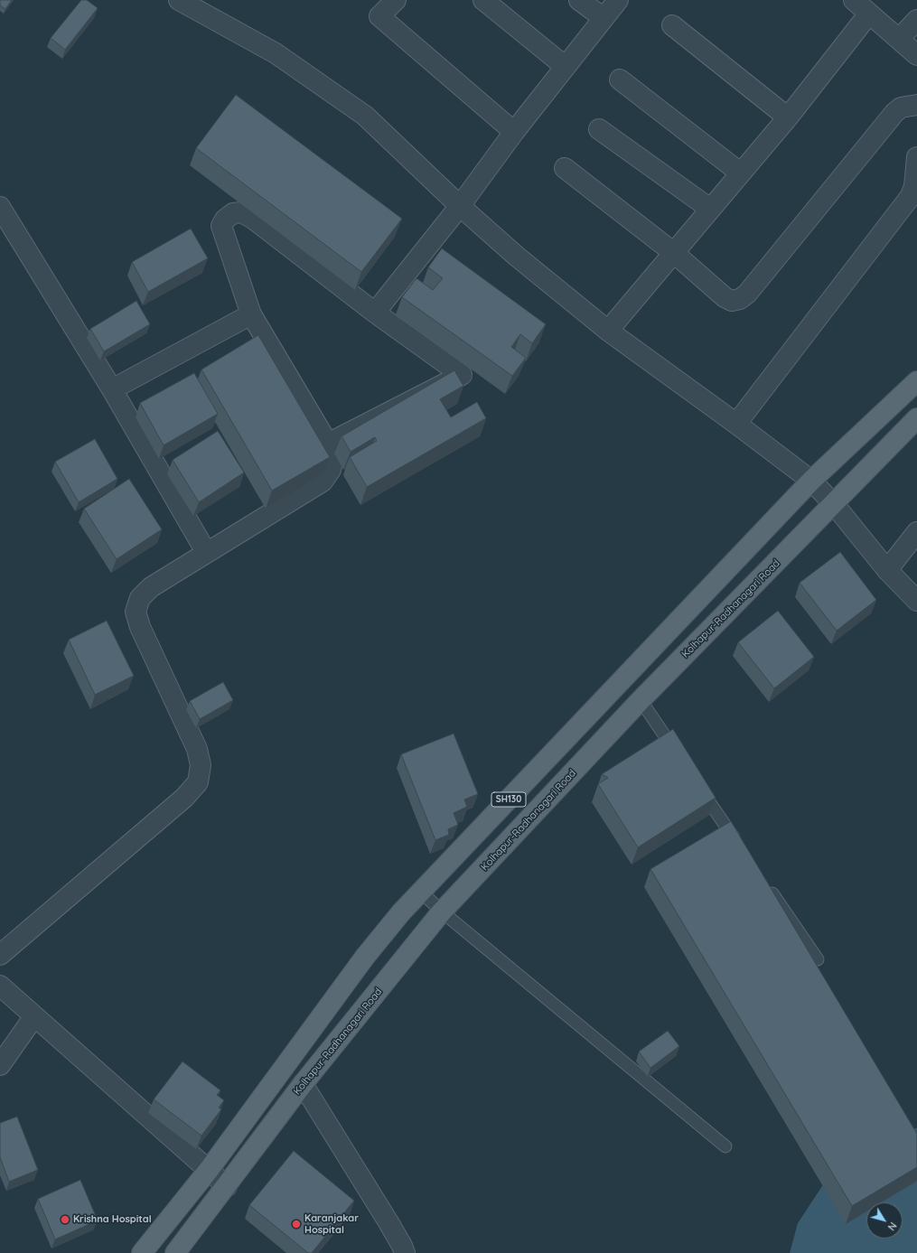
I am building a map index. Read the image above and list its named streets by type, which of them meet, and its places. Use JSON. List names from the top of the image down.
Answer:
{
  "streets": {
    "main road": ["Kolhapur-Radhanagari Road", "SH130"]
  },
  "places": ["Krishna Hospital", "Karanjakar Hospital"],
  "north": "bottom right"
}
